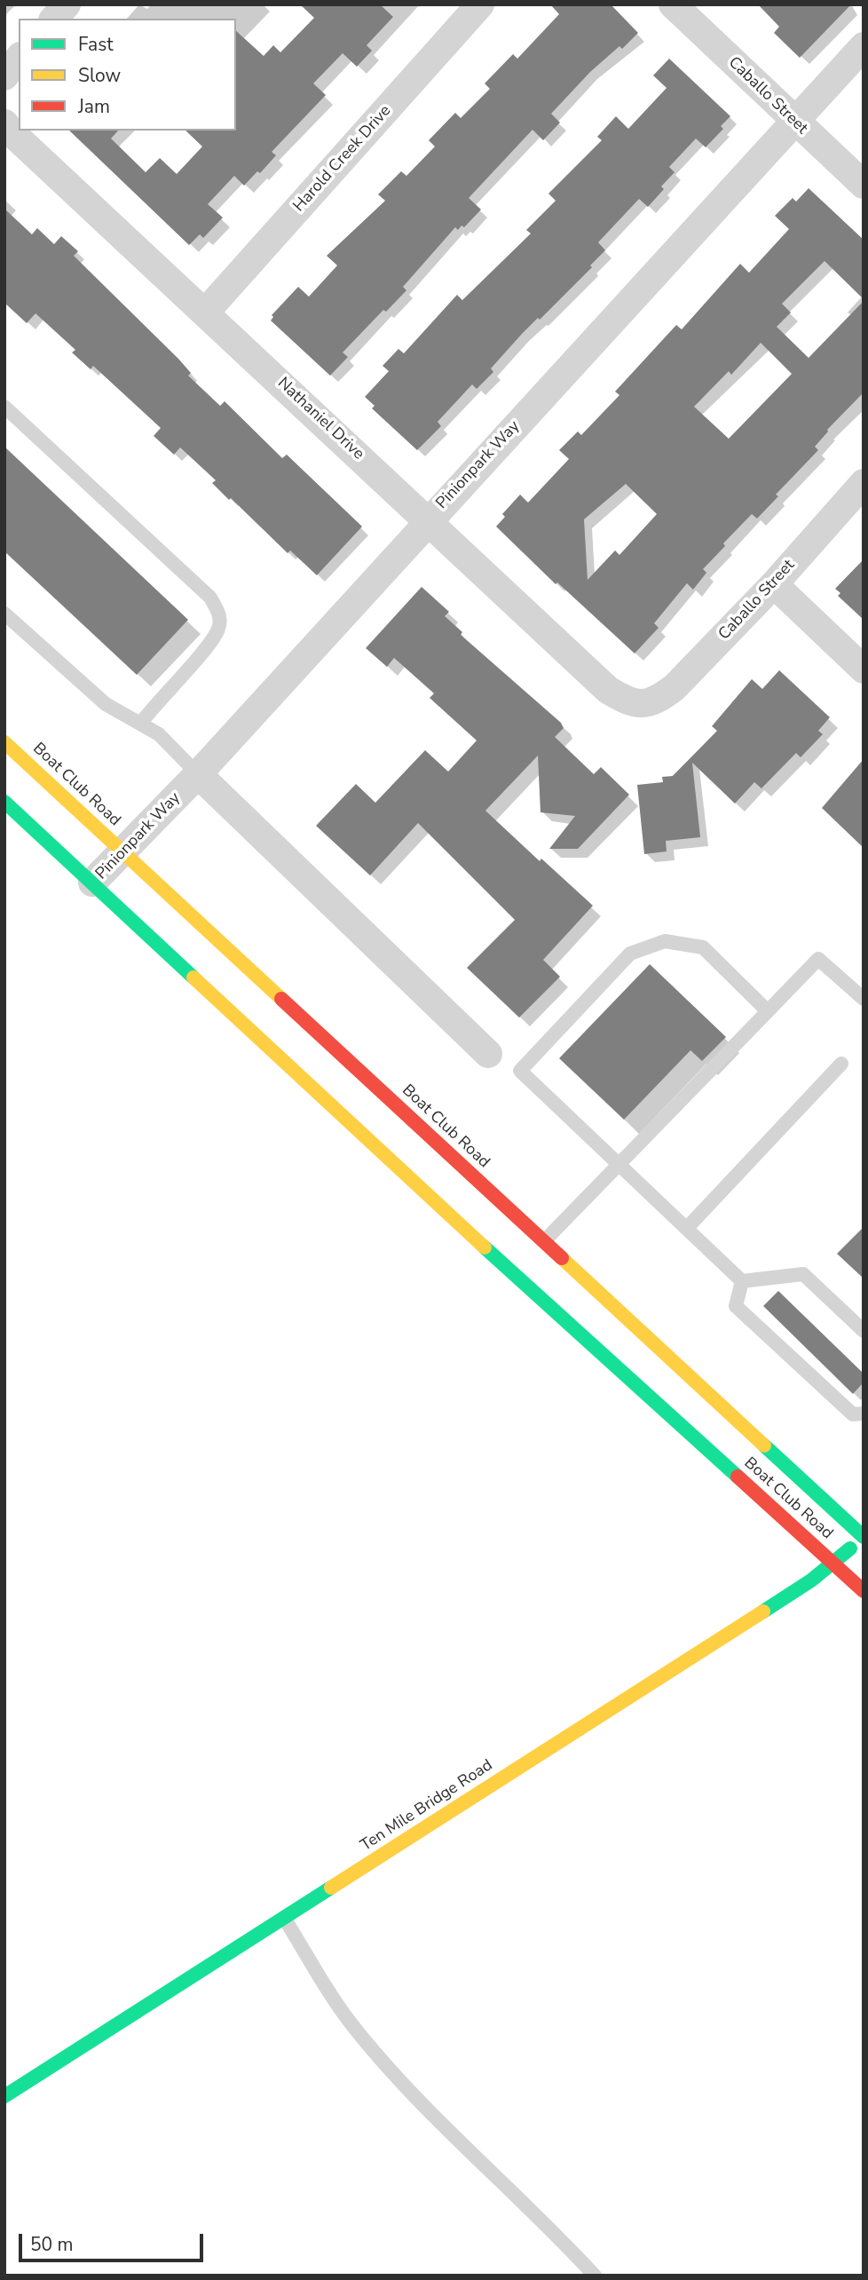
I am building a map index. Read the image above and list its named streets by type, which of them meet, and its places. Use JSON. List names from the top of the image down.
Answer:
{
  "streets": {
    "main road": ["Boat Club Road", "Ten Mile Bridge Road"],
    "street": [
      "Caballo Street",
      "Harold Creek Drive",
      "Nathaniel Drive",
      "Pinionpark Way"
    ]
  },
  "crossings": [
    ["Caballo Street", "Nathaniel Drive"],
    ["Caballo Street", "Pinionpark Way"],
    ["Harold Creek Drive", "Nathaniel Drive"],
    ["Nathaniel Drive", "Pinionpark Way"],
    ["Pinionpark Way", "Boat Club Road"],
    ["Boat Club Road", "Ten Mile Bridge Road"]
  ],
  "legend": ["Fast", "Slow", "Jam"],
  "scale_bar": "50 m"
}
